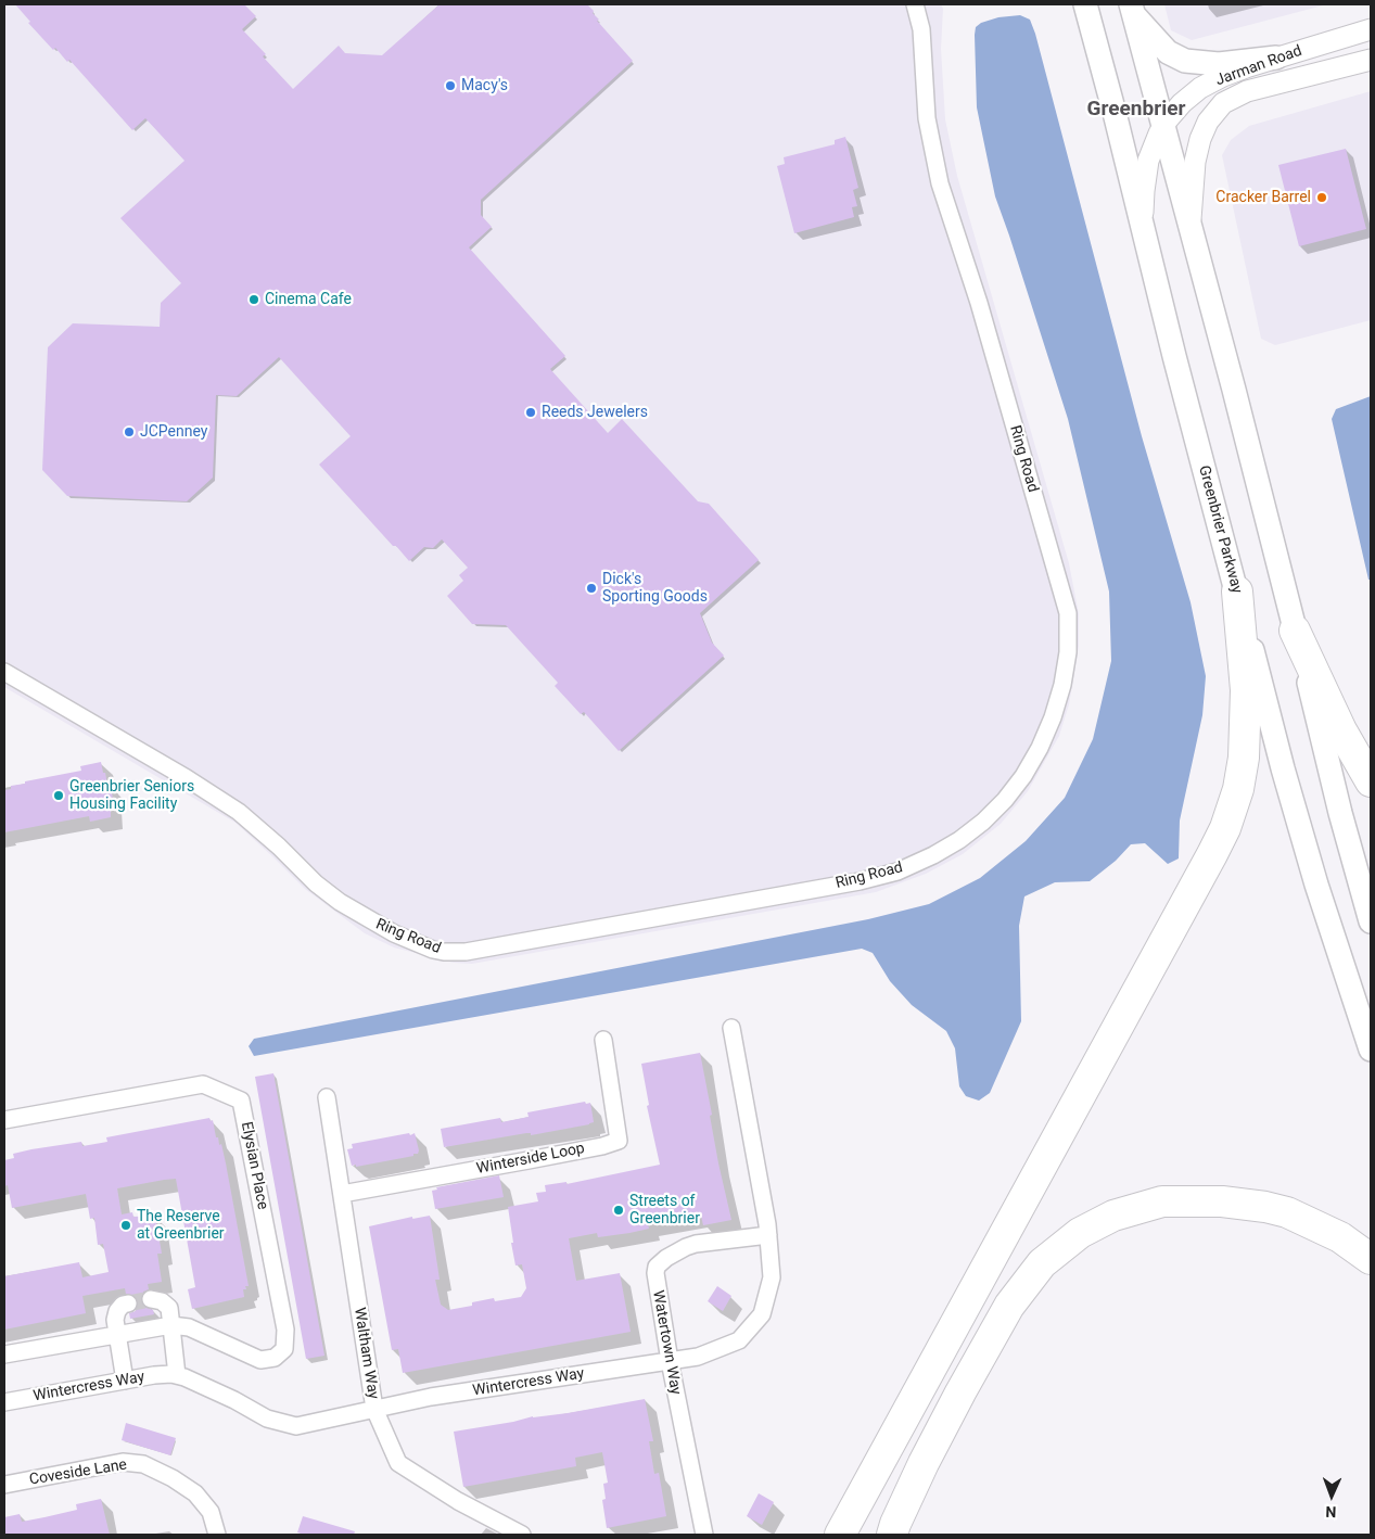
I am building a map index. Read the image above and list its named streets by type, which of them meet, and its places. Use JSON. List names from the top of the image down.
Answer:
{
  "streets": {
    "main road": ["Greenbrier Parkway"],
    "street": [
      "Jarman Road",
      "Ring Road",
      "Winterside Loop",
      "Elysian Place",
      "Watertown Way",
      "Waltham Way",
      "Wintercress Way",
      "Coveside Lane"
    ]
  },
  "crossings": [
    ["Jarman Road", "Greenbrier Parkway"],
    ["Winterside Loop", "Waltham Way"],
    ["Watertown Way", "Wintercress Way"],
    ["Waltham Way", "Wintercress Way"]
  ],
  "districts": ["Greenbrier"],
  "places": [
    "Macy's",
    "Cracker Barrel",
    "Cinema Cafe",
    "Reeds Jewelers",
    "JCPenney",
    "Dick's Sporting Goods",
    "Greenbrier Seniors Housing Facility",
    "Streets of Greenbrier",
    "The Reserve at Greenbrier"
  ],
  "north": "bottom"
}
